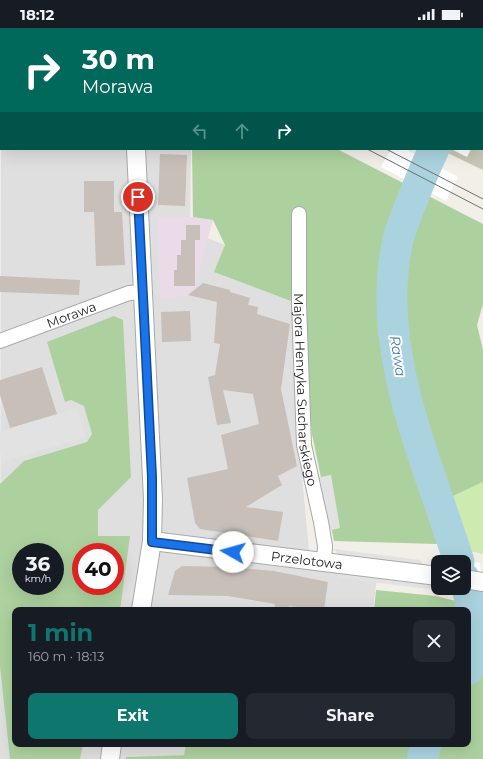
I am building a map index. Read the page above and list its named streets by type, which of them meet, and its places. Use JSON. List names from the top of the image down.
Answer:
{
  "streets": {
    "street": ["Morawa", "Majora Henryka Sucharskiego", "Przelotowa"]
  },
  "crossings": [
    ["Majora Henryka Sucharskiego", "Przelotowa"]
  ],
  "water": ["Rawa"],
  "page": {
    "status": "18:12",
    "turn": ["30 m", "Morawa"],
    "speed": "36 km/h",
    "limit": "40",
    "heading": ["1 min", "160 m · 18:13"],
    "buttons": ["Exit", "Share"]
  }
}
